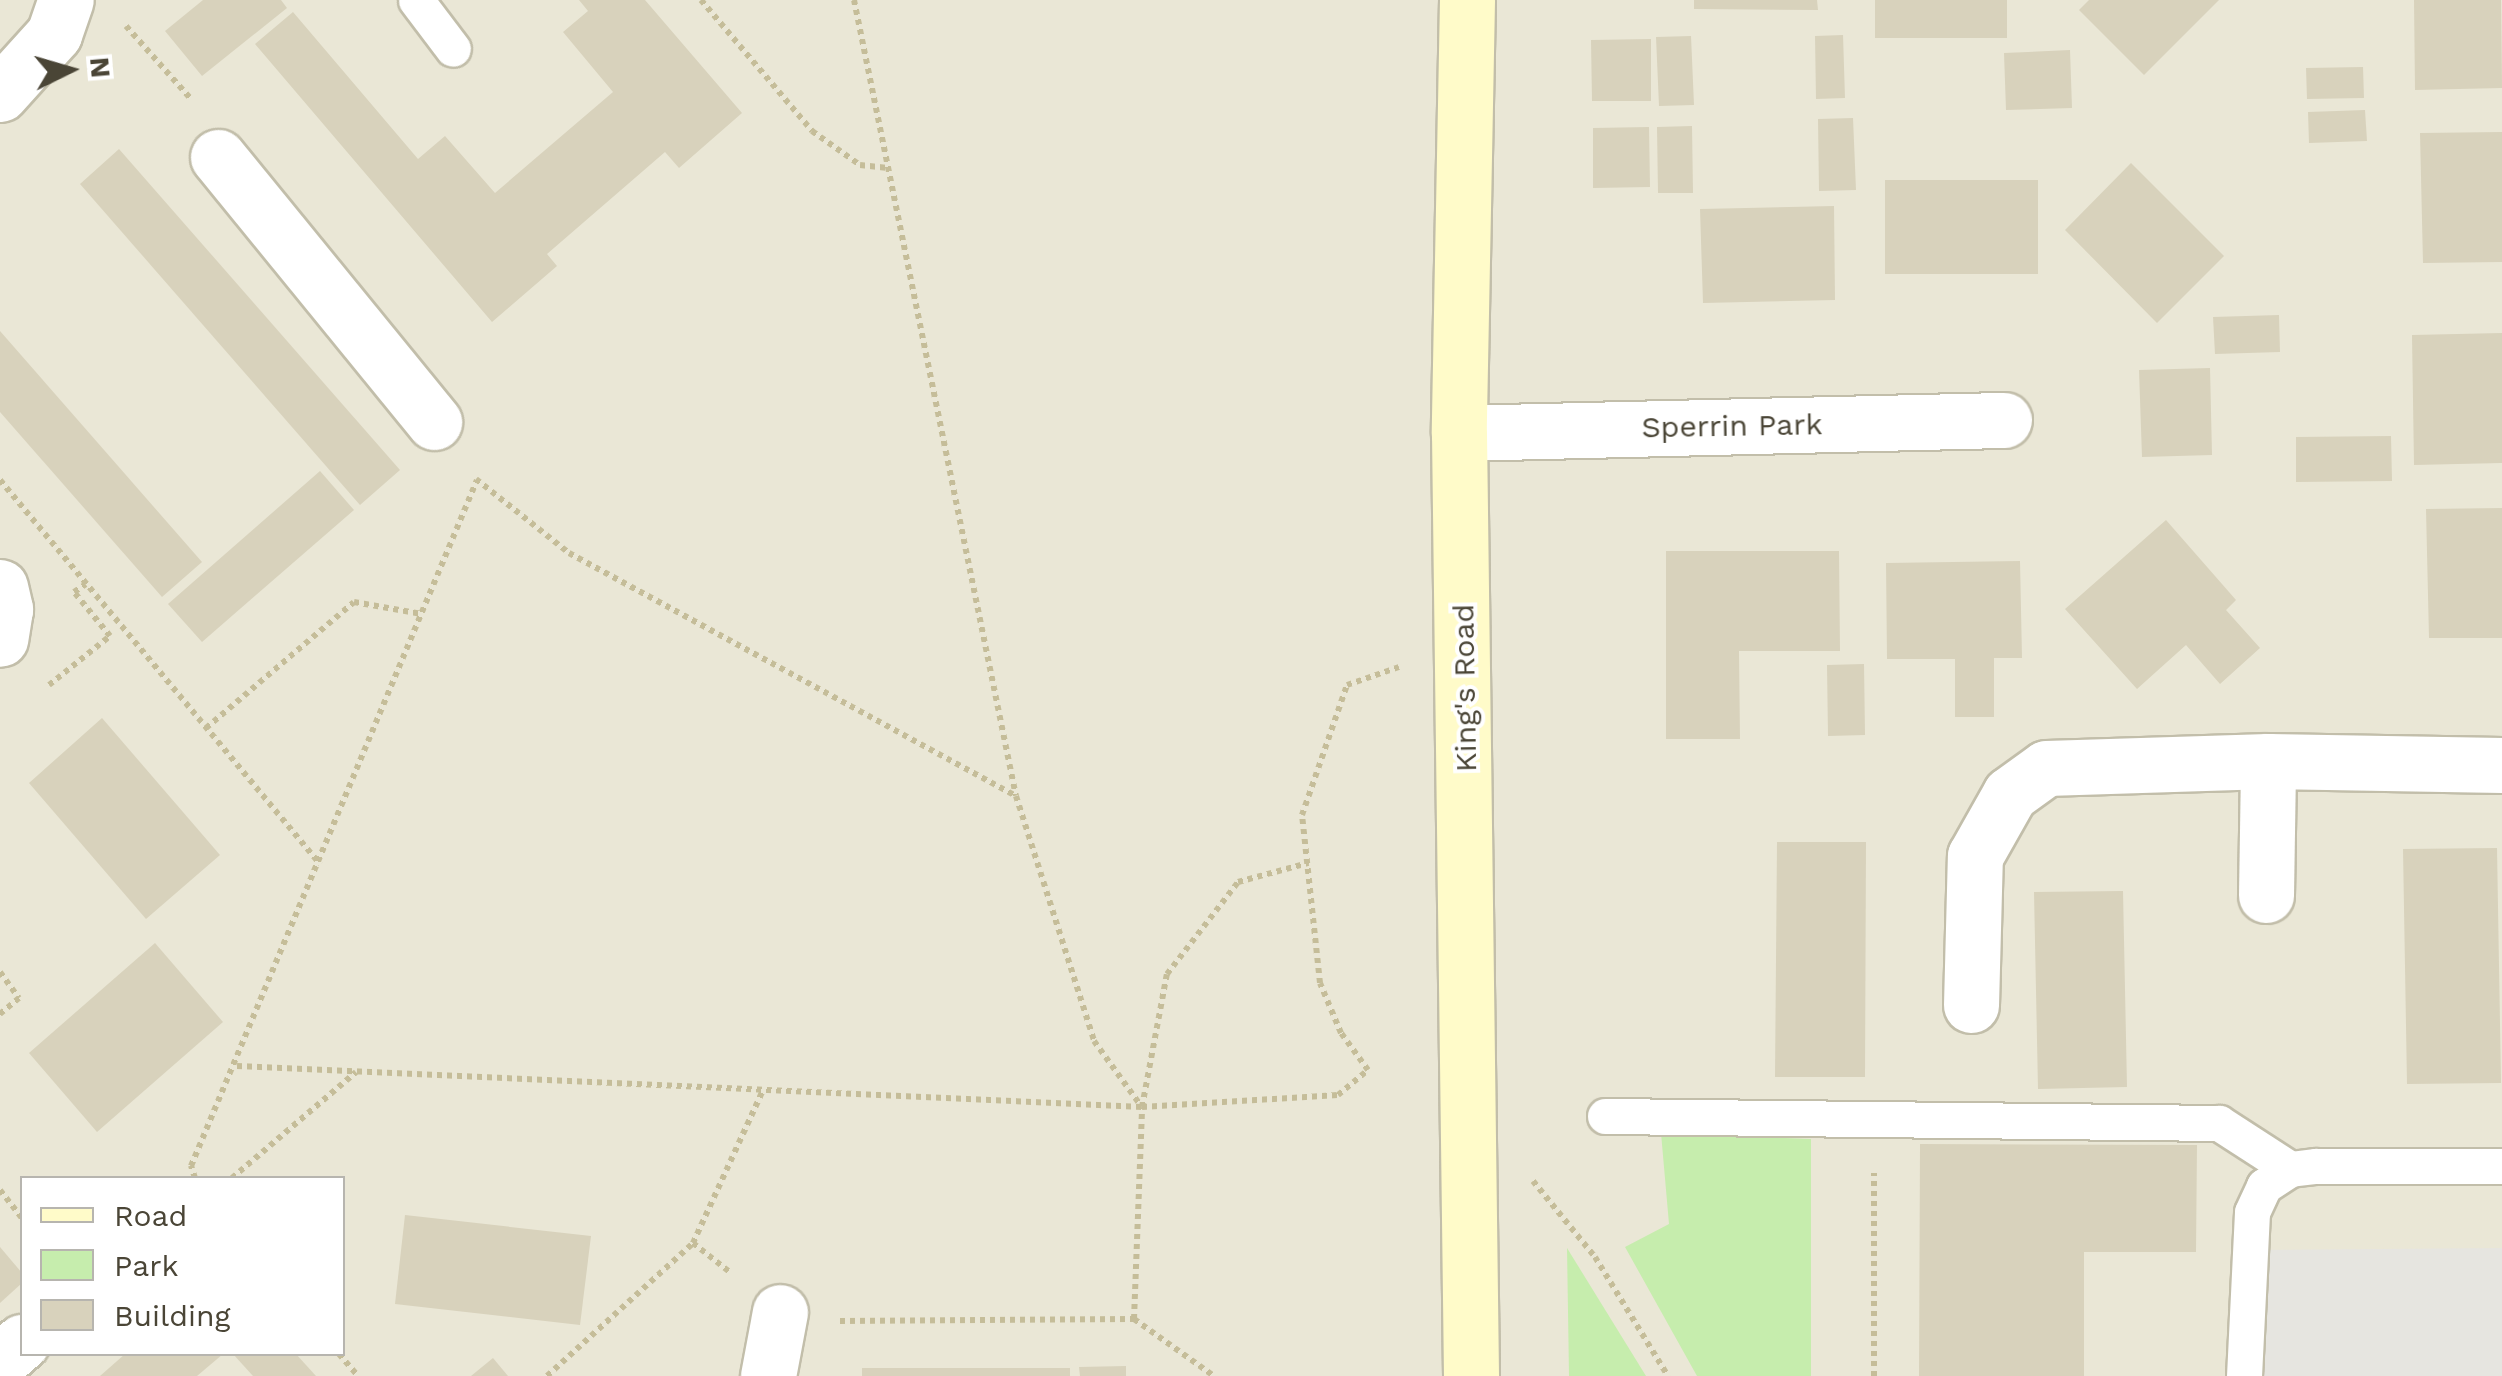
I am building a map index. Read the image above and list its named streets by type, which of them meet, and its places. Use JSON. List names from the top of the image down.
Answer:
{
  "streets": {
    "street": ["Sperrin Park", "King's Road"]
  },
  "crossings": [
    ["Sperrin Park", "King's Road"]
  ],
  "legend": ["Road", "Park", "Building"],
  "north": "right"
}
